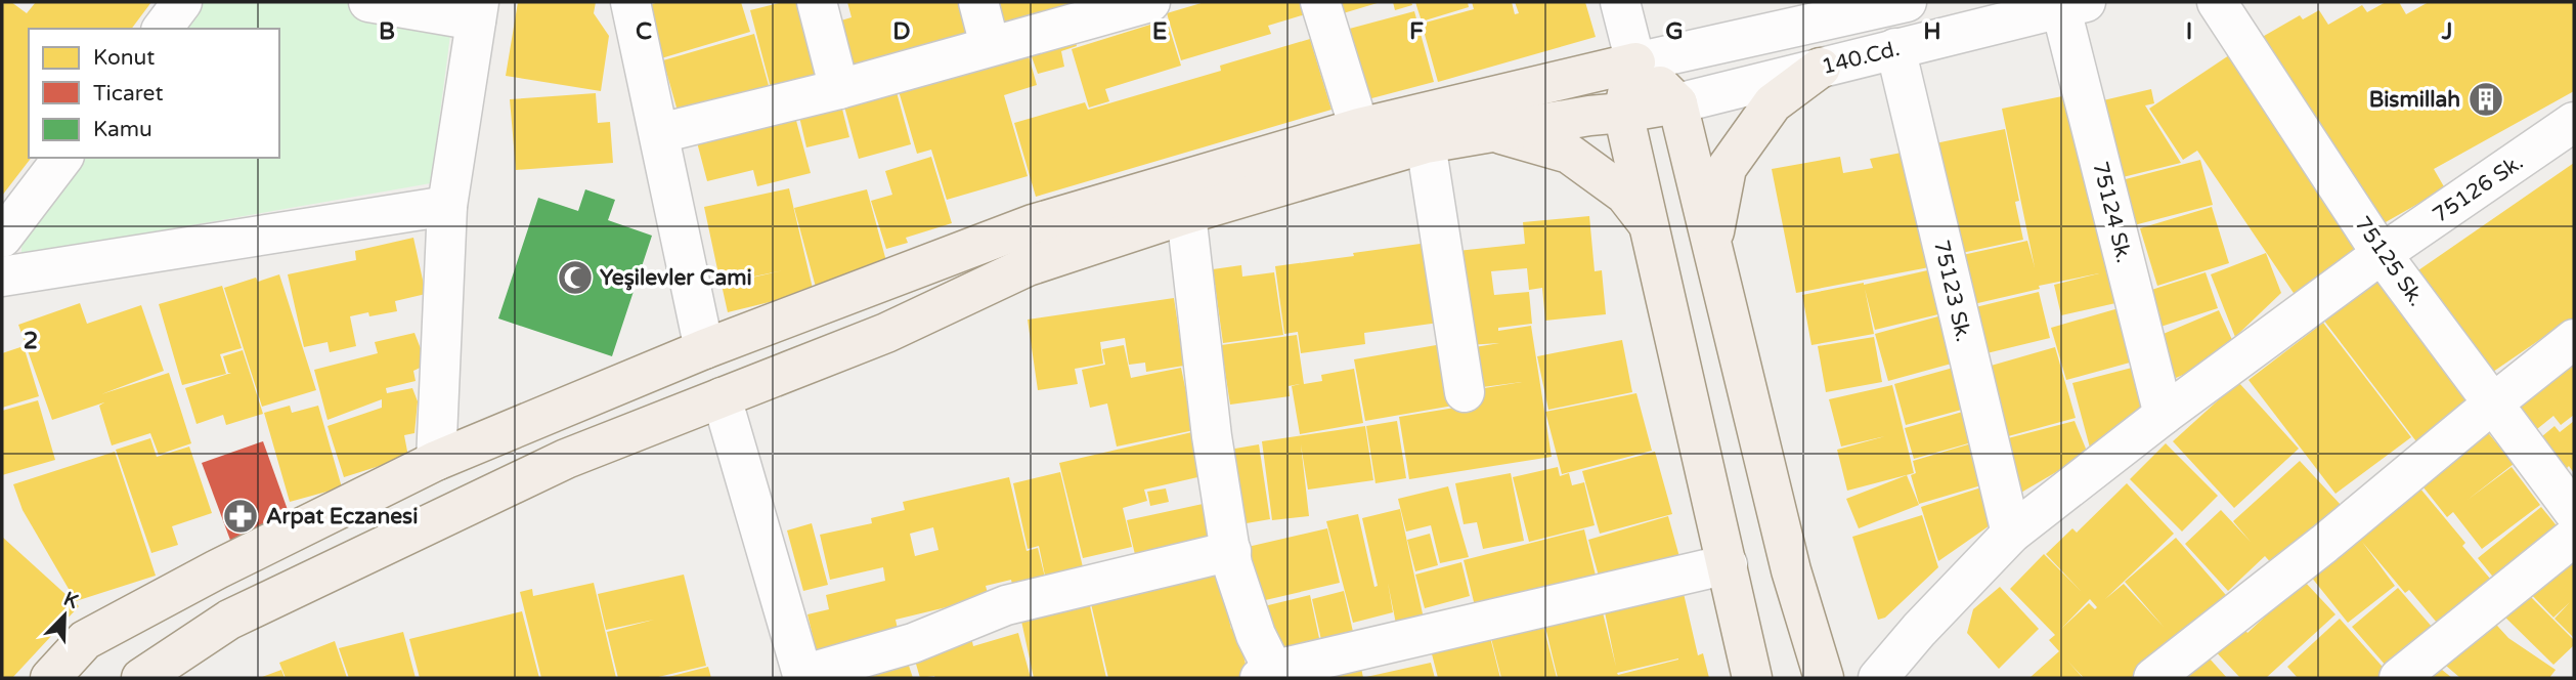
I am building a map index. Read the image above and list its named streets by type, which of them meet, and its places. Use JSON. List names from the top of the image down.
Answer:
{
  "streets": {
    "street": [
      "140.Cd.",
      "75126 Sk.",
      "75124 Sk.",
      "75125 Sk.",
      "75123 Sk."
    ]
  },
  "crossings": [
    ["140.Cd.", "75124 Sk."],
    ["140.Cd.", "75123 Sk."],
    ["75126 Sk.", "75124 Sk."],
    ["75126 Sk.", "75125 Sk."],
    ["75126 Sk.", "75123 Sk."]
  ],
  "places": {
    "building": ["Bismillah"],
    "mosque": ["Yeşilevler Cami"],
    "pharmacy": ["Arpat Eczanesi"]
  },
  "legend": ["Konut", "Ticaret", "Kamu"],
  "north": "top right",
  "grid": {
    "columns": [
      "B",
      "C",
      "D",
      "E",
      "F",
      "G",
      "H",
      "I",
      "J"
    ],
    "rows": ["2"]
  }
}
